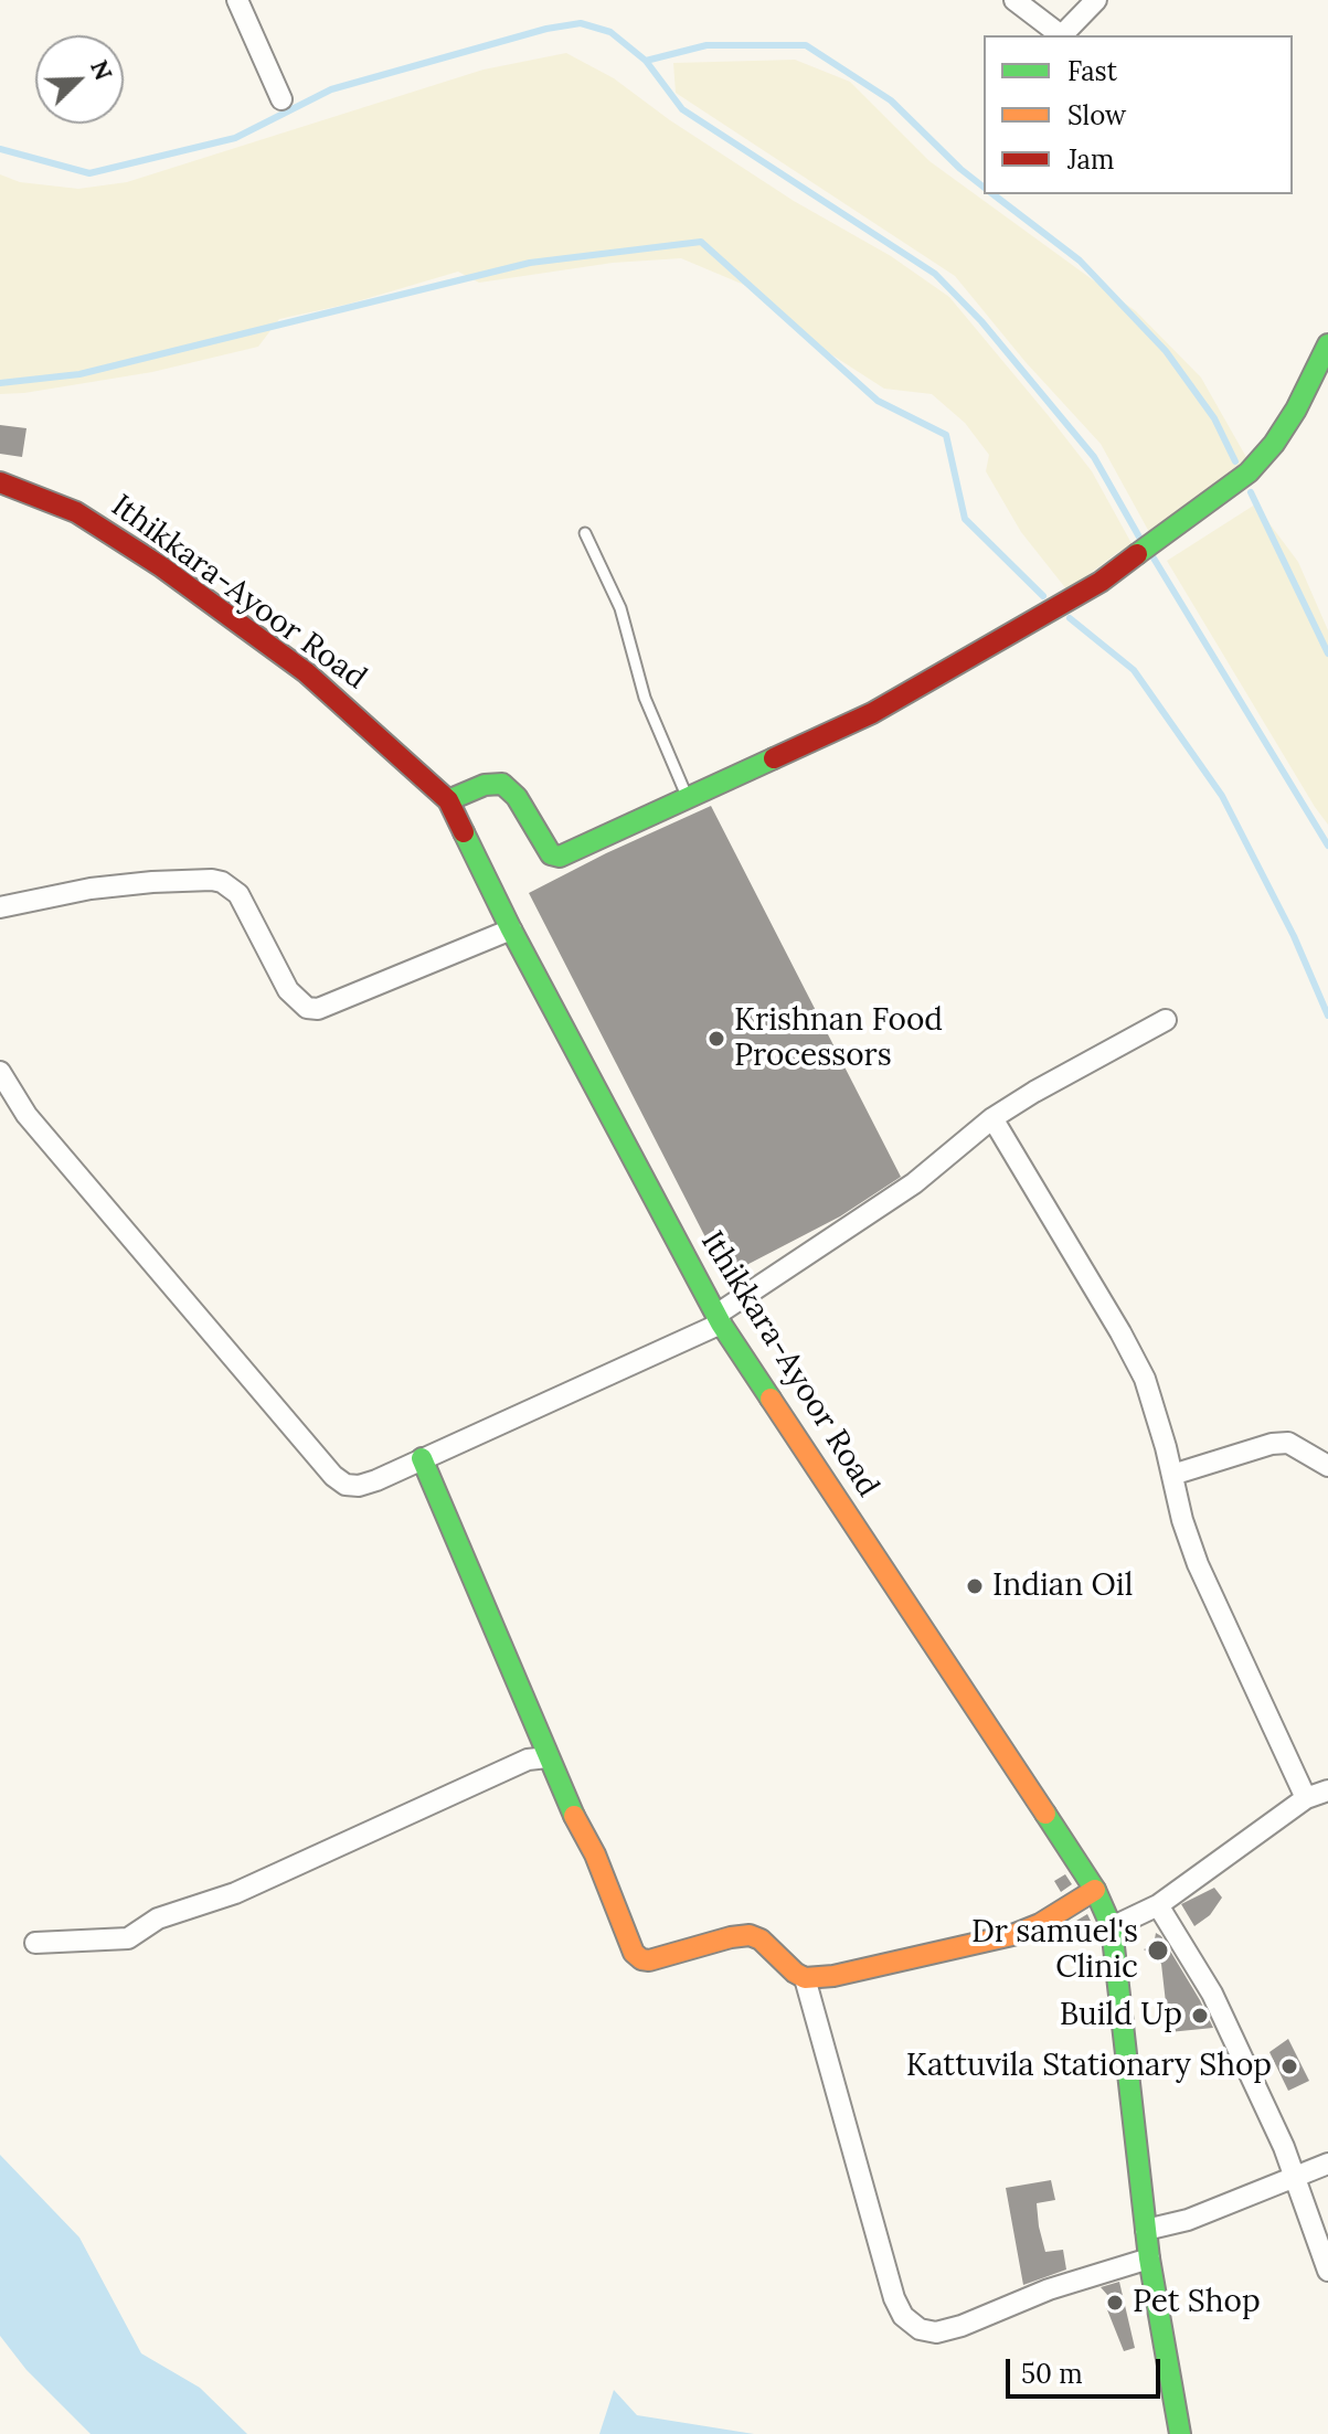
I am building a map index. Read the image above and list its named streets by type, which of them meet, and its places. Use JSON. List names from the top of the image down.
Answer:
{
  "streets": {
    "main road": ["Ithikkara-Ayoor Road"]
  },
  "places": [
    "Krishnan Food Processors",
    "Indian Oil",
    "Dr samuel's Clinic",
    "Build Up",
    "Kattuvila Stationary Shop",
    "Pet Shop"
  ],
  "legend": ["Fast", "Slow", "Jam"],
  "scale_bar": "50 m",
  "north": "top right"
}
